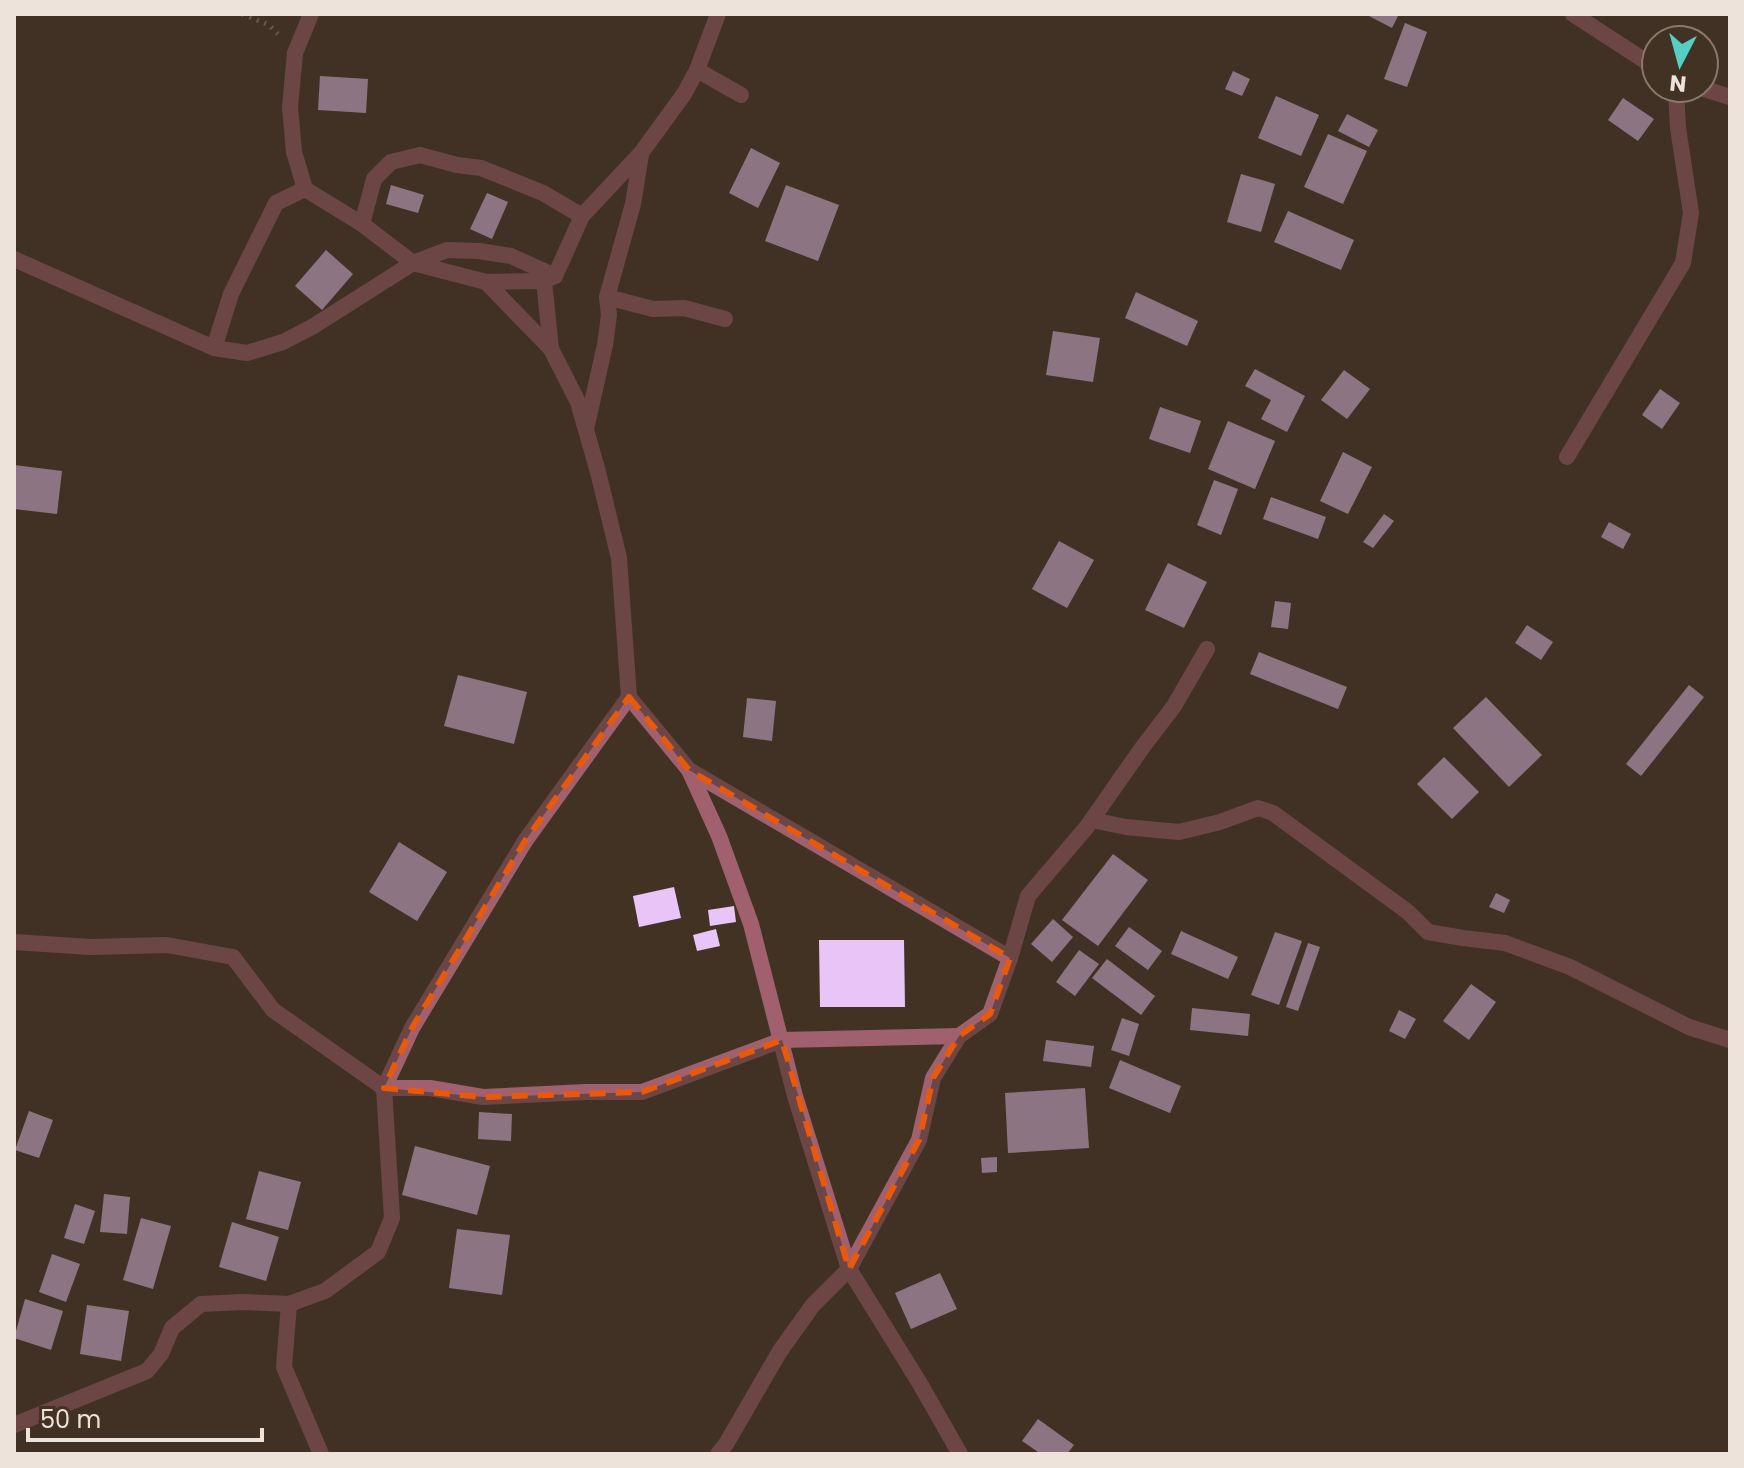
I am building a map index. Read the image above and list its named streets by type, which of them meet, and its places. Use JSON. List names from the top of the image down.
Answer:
{
  "scale_bar": "50 m",
  "north": "bottom"
}
